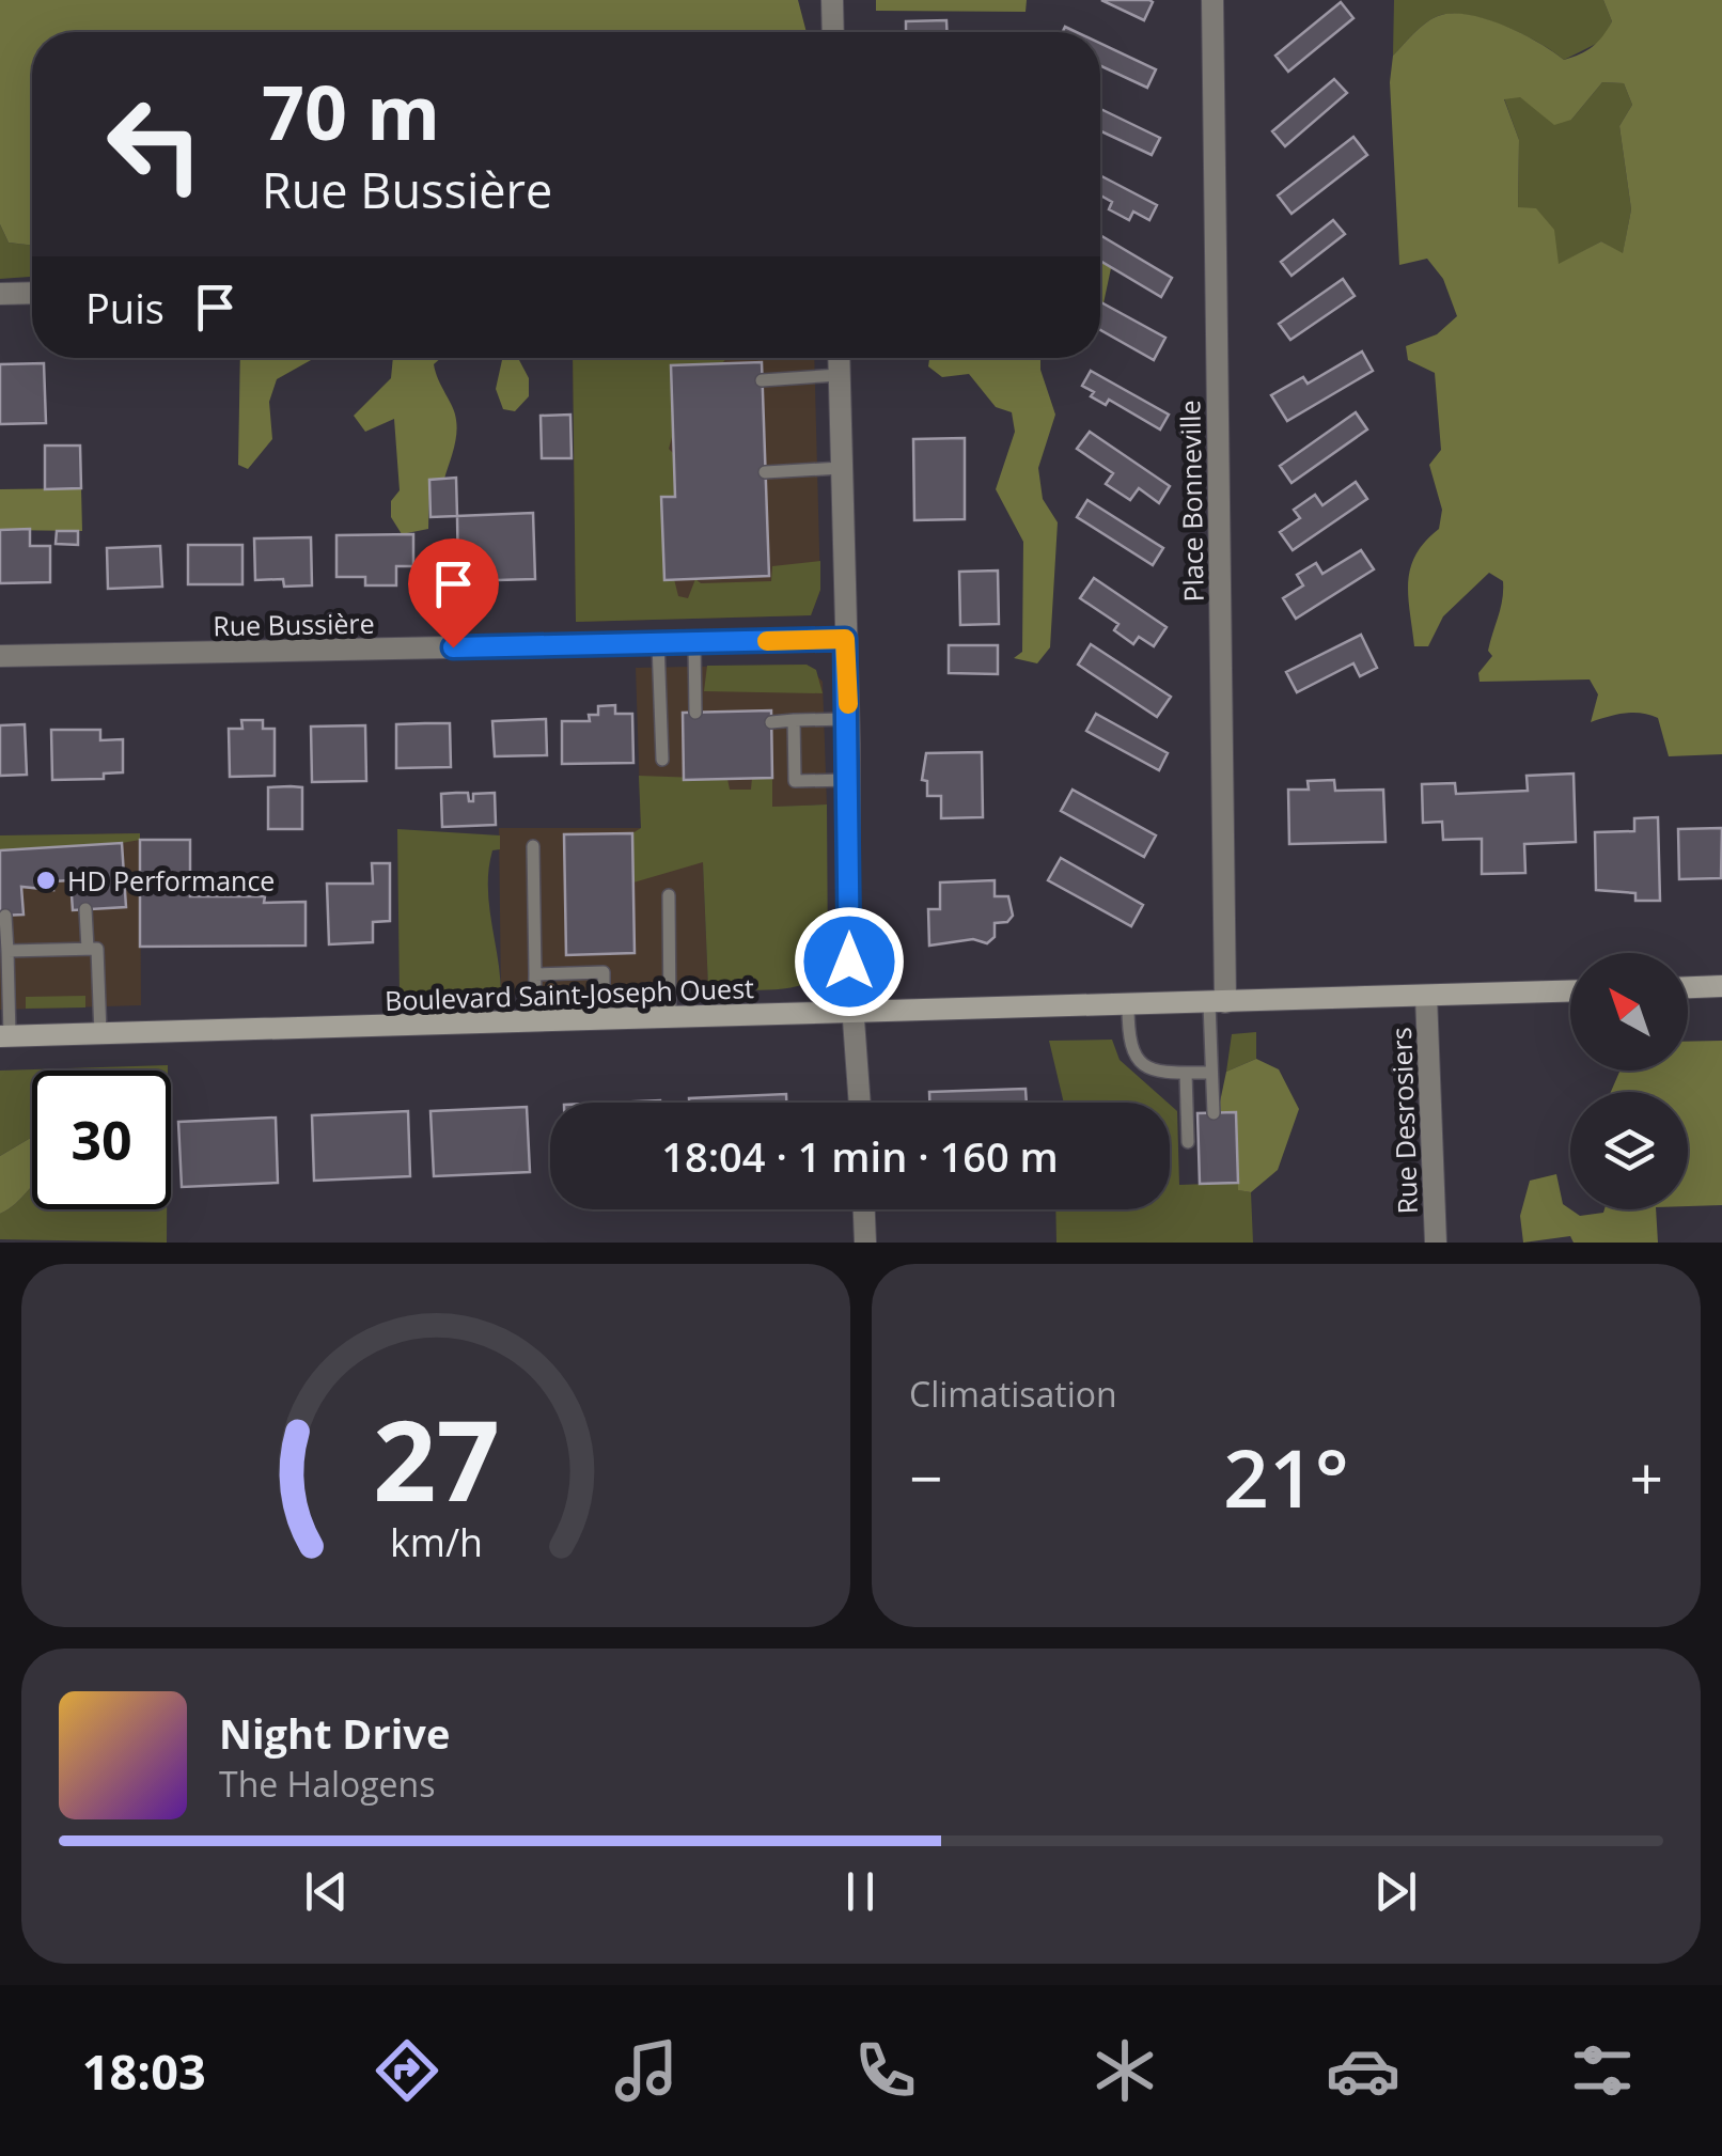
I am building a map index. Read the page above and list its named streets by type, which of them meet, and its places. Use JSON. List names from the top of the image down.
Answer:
{
  "streets": {
    "street": [
      "Place Bonneville",
      "Rue Bussière",
      "Boulevard Saint-Joseph Ouest",
      "Rue Desrosiers"
    ]
  },
  "crossings": [
    ["Place Bonneville", "Boulevard Saint-Joseph Ouest"],
    ["Boulevard Saint-Joseph Ouest", "Rue Desrosiers"]
  ],
  "places": ["HD Performance"],
  "north": "top left",
  "page": {
    "turn": ["70 m", "Rue Bussière"],
    "then": "Puis",
    "limit": "30",
    "trip": "18:04 · 1 min · 160 m",
    "tile": "Climatisation",
    "heat": ["−", "21°", "+"],
    "song": ["Night Drive", "The Halogens"],
    "tabs": "18:03",
    "gauge": ["27", "km/h"]
  }
}
